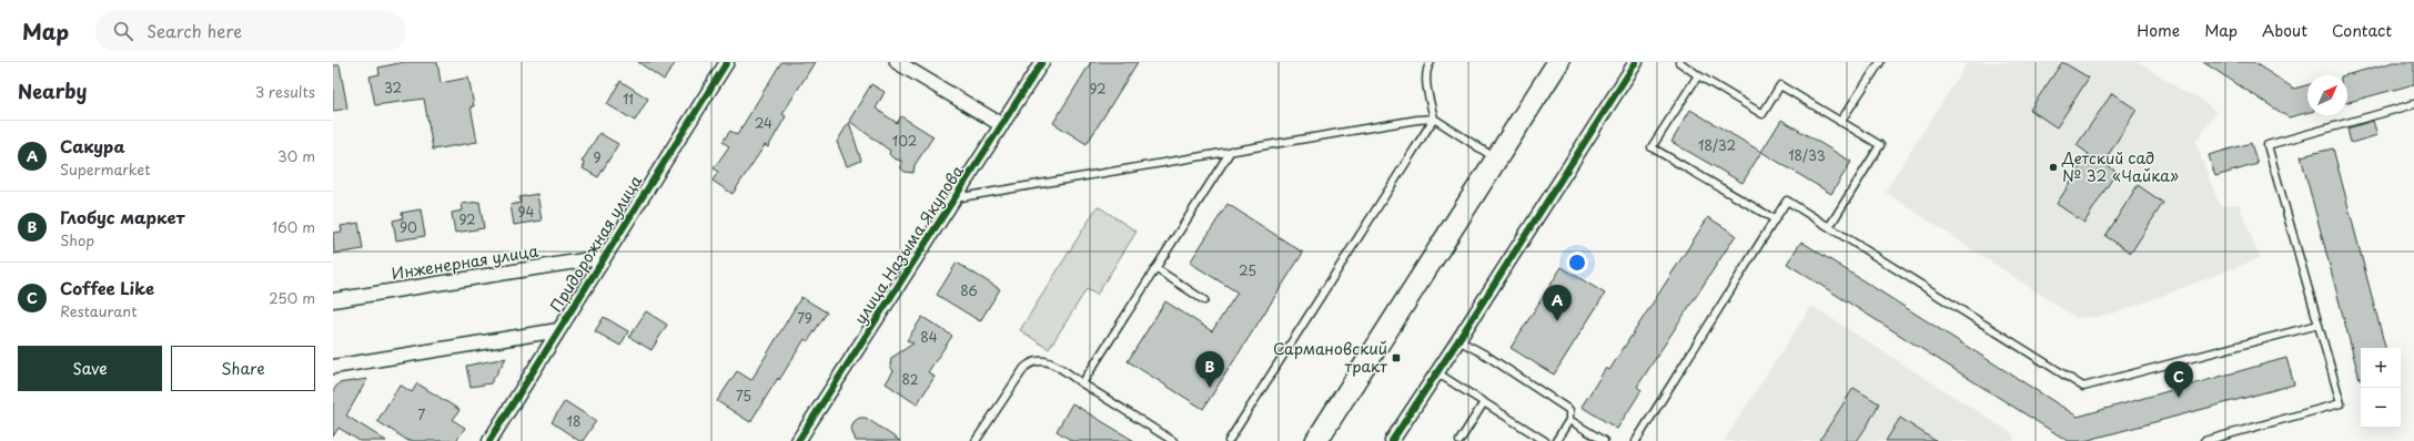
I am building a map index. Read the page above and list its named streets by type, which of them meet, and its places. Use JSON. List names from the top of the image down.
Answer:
{
  "streets": {
    "street": ["Придорожная улица", "улица Назыма Якупова", "Инженерная улица"]
  },
  "crossings": [
    ["Придорожная улица", "Инженерная улица"]
  ],
  "places": {
    "other": ["Детский сад № 32 «Чайка»"],
    "transit": ["Сармановский тракт"]
  },
  "house_numbers": [
    "32",
    "92",
    "11",
    "24",
    "102",
    "18/32",
    "18/33",
    "9",
    "94",
    "92",
    "90",
    "25",
    "86",
    "79",
    "84",
    "82",
    "75",
    "7",
    "18"
  ],
  "north": "top right",
  "page": {
    "header": "Map",
    "search": "Search here",
    "nav": [
      "Home",
      "Map",
      "About",
      "Contact"
    ],
    "heading": ["Nearby", "3 results"],
    "list": [
      {
        "mark": "A",
        "name": "Сакура",
        "note": "Supermarket",
        "value": "30 m"
      },
      {
        "mark": "B",
        "name": "Глобус маркет",
        "note": "Shop",
        "value": "160 m"
      },
      {
        "mark": "C",
        "name": "Coffee Like",
        "note": "Restaurant",
        "value": "250 m"
      }
    ],
    "pins": ["A", "B", "C"],
    "buttons": ["Save", "Share"],
    "map_buttons": ["+", "−"]
  }
}
